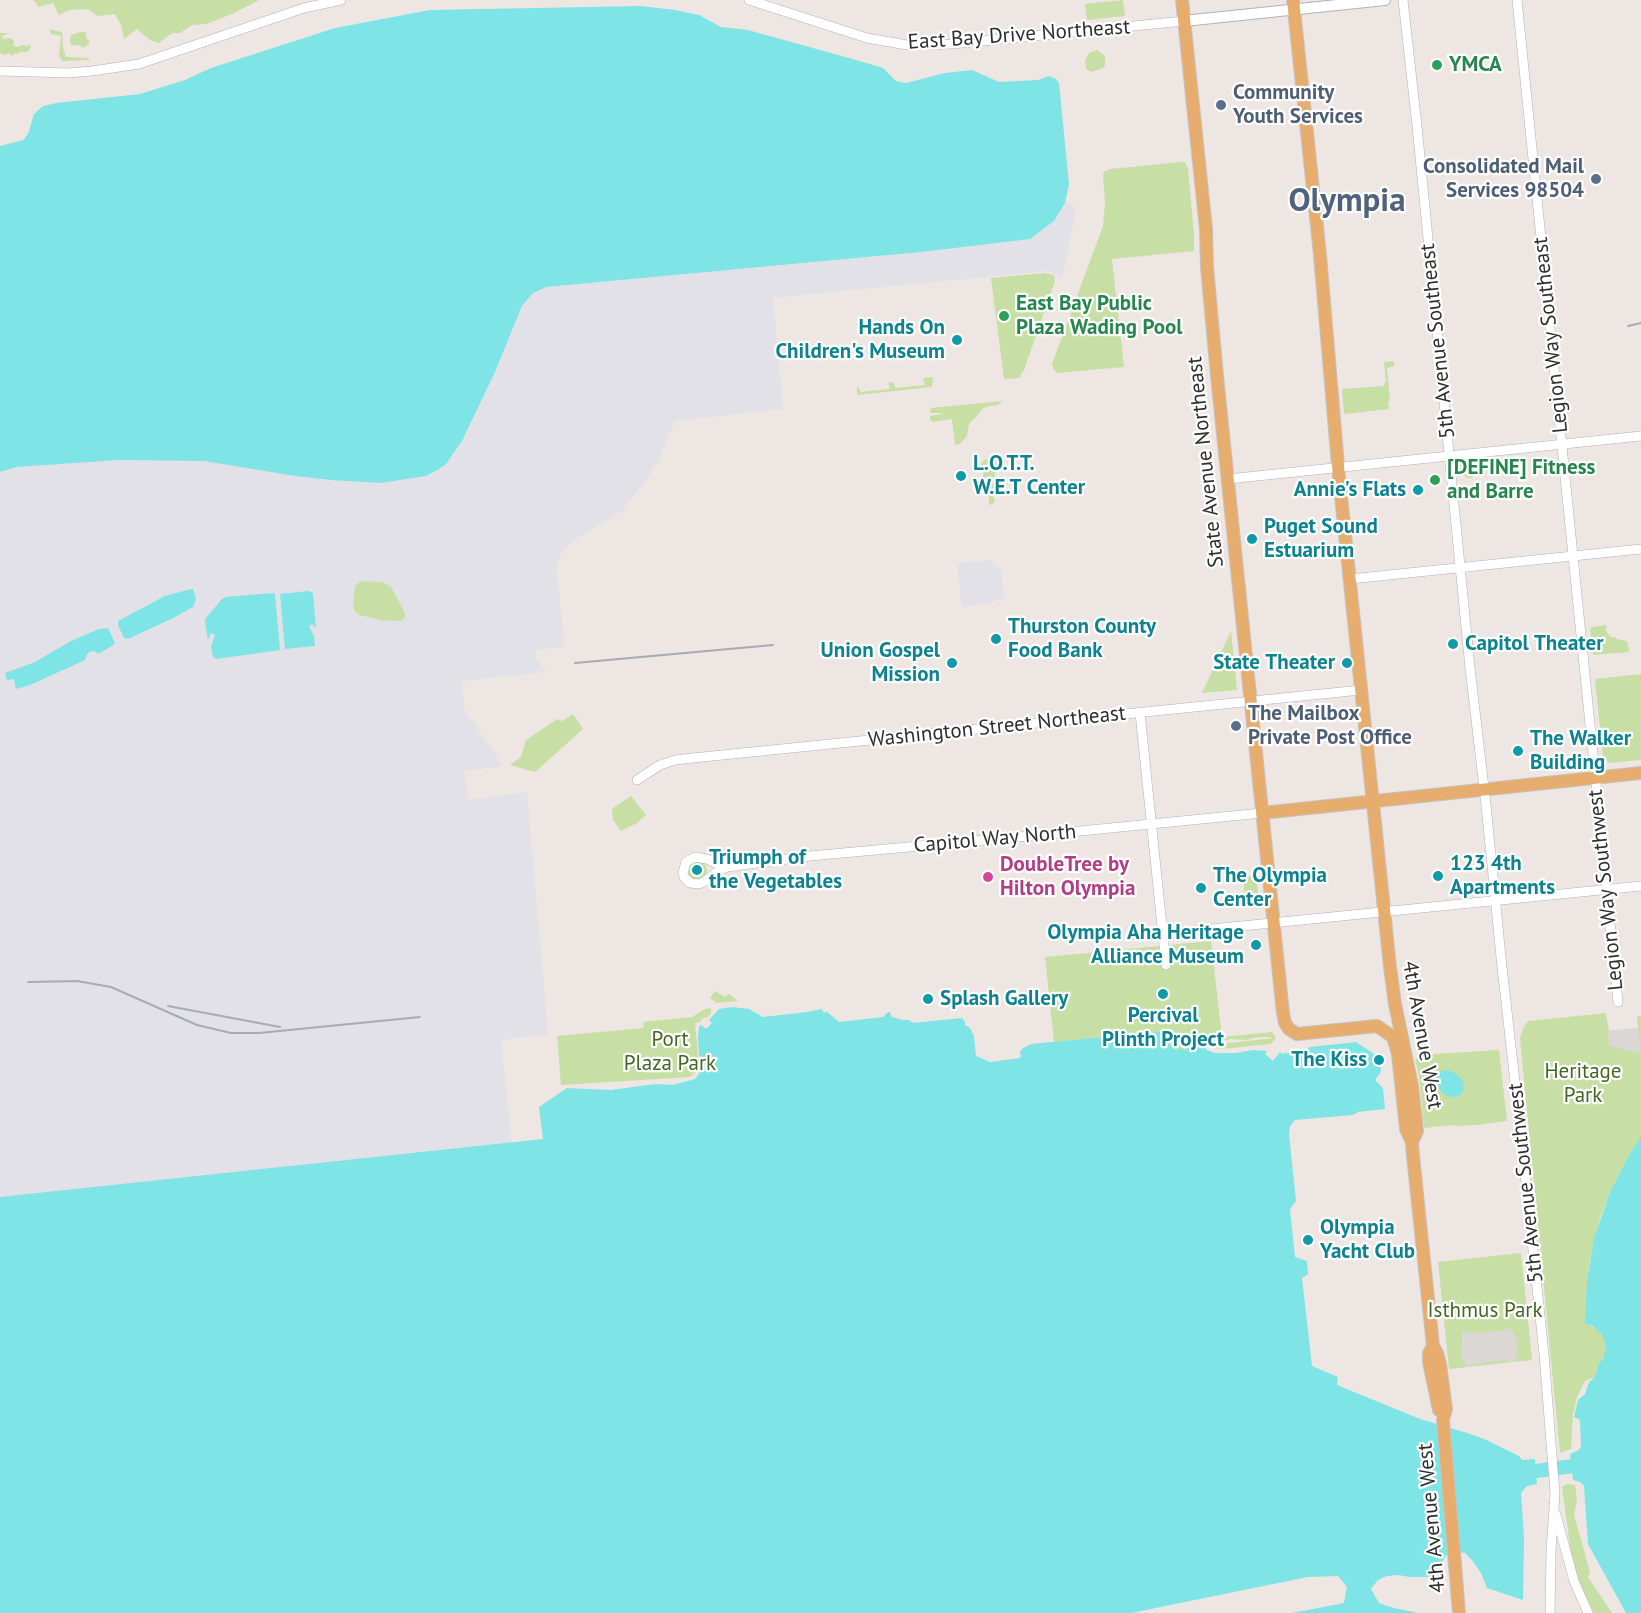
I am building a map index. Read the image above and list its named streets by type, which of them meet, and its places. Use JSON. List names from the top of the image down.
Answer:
{
  "streets": {
    "main road": ["East Bay Drive Northeast", "State Avenue Northeast", "4th Avenue West"],
    "street": [
      "Legion Way Southeast",
      "5th Avenue Southeast",
      "Washington Street Northeast",
      "Capitol Way North",
      "Legion Way Southwest",
      "5th Avenue Southwest"
    ]
  },
  "crossings": [
    ["East Bay Drive Northeast", "State Avenue Northeast"],
    ["East Bay Drive Northeast", "4th Avenue West"],
    ["Legion Way Southeast", "Legion Way Southwest"],
    ["5th Avenue Southeast", "5th Avenue Southwest"],
    ["State Avenue Northeast", "Washington Street Northeast"],
    ["State Avenue Northeast", "Capitol Way North"],
    ["Washington Street Northeast", "4th Avenue West"]
  ],
  "districts": ["Olympia"],
  "parks": ["Port Plaza Park", "Heritage Park", "Isthmus Park"],
  "places": [
    "YMCA",
    "Community Youth Services",
    "Consolidated Mail Services 98504",
    "East Bay Public Plaza Wading Pool",
    "Hands On Children's Museum",
    "L.O.T.T. W.E.T Center",
    "[DEFINE] Fitness and Barre",
    "Annie's Flats",
    "Puget Sound Estuarium",
    "Thurston County Food Bank",
    "Capitol Theater",
    "Union Gospel Mission",
    "State Theater",
    "The Mailbox Private Post Office",
    "The Walker Building",
    "Triumph of the Vegetables",
    "123 4th Apartments",
    "DoubleTree by Hilton Olympia",
    "The Olympia Center",
    "Olympia Aha Heritage Alliance Museum",
    "Percival Plinth Project",
    "Splash Gallery",
    "The Kiss",
    "Olympia Yacht Club"
  ]
}
